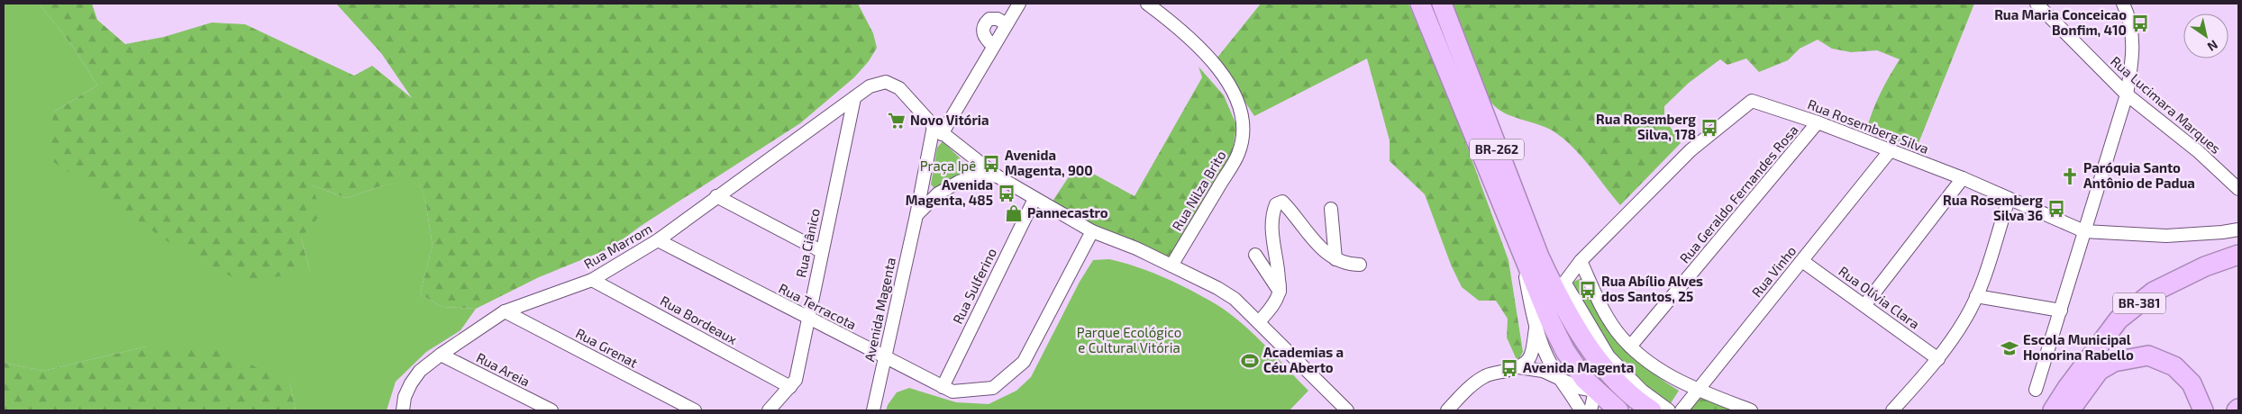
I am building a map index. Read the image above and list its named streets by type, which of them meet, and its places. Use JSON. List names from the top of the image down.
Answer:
{
  "streets": {
    "highway": ["BR-262", "BR-381"],
    "street": [
      "Rua Lucimara Marques",
      "Rua Rosemberg Silva",
      "Rua Nilza Brito",
      "Rua Geraldo Fernandes Rosa",
      "Rua Ciânico",
      "Rua Marrom",
      "Rua Vinho",
      "Rua Sulferino",
      "Rua Olívia Clara",
      "Rua Terracota",
      "Avenida Magenta",
      "Rua Bordeaux",
      "Rua Grenat",
      "Rua Areia"
    ]
  },
  "crossings": [
    ["Rua Rosemberg Silva", "BR-262"],
    ["Rua Rosemberg Silva", "Rua Geraldo Fernandes Rosa"],
    ["Rua Rosemberg Silva", "Rua Vinho"],
    ["Rua Ciânico", "Rua Marrom"],
    ["Rua Ciânico", "Rua Terracota"],
    ["Rua Ciânico", "Rua Bordeaux"],
    ["Rua Marrom", "Rua Terracota"],
    ["Rua Marrom", "Avenida Magenta"],
    ["Rua Marrom", "Rua Bordeaux"],
    ["Rua Marrom", "Rua Grenat"],
    ["Rua Marrom", "Rua Areia"],
    ["Rua Vinho", "Rua Olívia Clara"],
    ["Rua Sulferino", "Rua Terracota"],
    ["Rua Terracota", "Avenida Magenta"]
  ],
  "parks": ["Praça Ipê", "Parque Ecológico e Cultural Vitória"],
  "places": {
    "bus stop": [
      "Rua Maria Conceicao Bonfim, 410",
      "Rua Rosemberg Silva, 178",
      "Avenida Magenta, 900",
      "Avenida Magenta, 485",
      "Rua Rosemberg Silva 36",
      "Rua Abílio Alves dos Santos, 25",
      "Avenida Magenta"
    ],
    "supermarket": ["Novo Vitória"],
    "church": ["Paróquia Santo Antônio de Padua"],
    "shop": ["Pannecastro"],
    "school or university": ["Escola Municipal Honorina Rabello"],
    "sports": ["Academias a Céu Aberto"]
  },
  "north": "bottom right"
}
